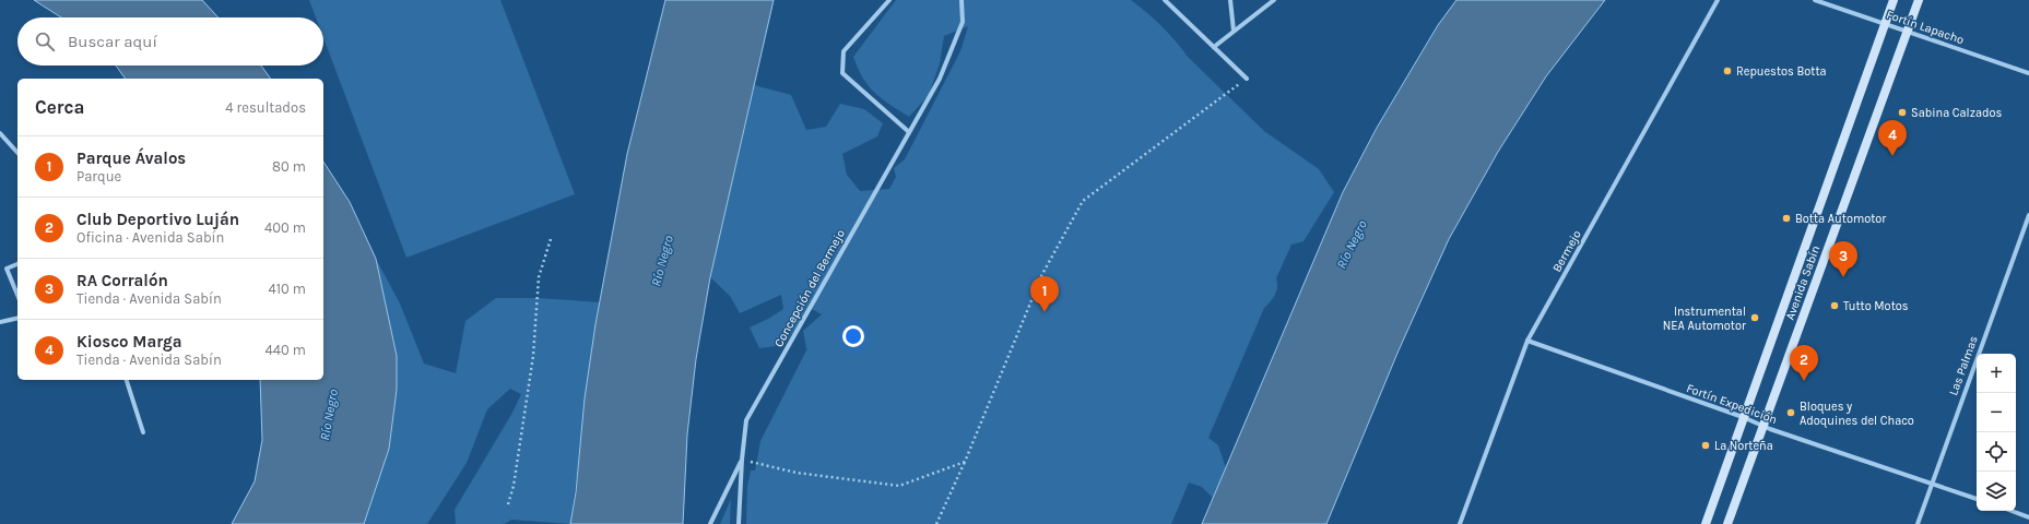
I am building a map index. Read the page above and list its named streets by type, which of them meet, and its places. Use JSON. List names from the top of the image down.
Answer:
{
  "streets": {
    "main road": ["Avenida Sabín"],
    "street": [
      "Fortín Lapacho",
      "Bermejo",
      "Concepción del Bermejo",
      "Las Palmas",
      "Fortín Expedición"
    ]
  },
  "crossings": [
    ["Fortín Lapacho", "Avenida Sabín"],
    ["Bermejo", "Fortín Expedición"],
    ["Avenida Sabín", "Fortín Expedición"],
    ["Las Palmas", "Fortín Expedición"]
  ],
  "water": ["Río Negro"],
  "places": [
    "Repuestos Botta",
    "Sabina Calzados",
    "Botta Automotor",
    "Tutto Motos",
    "Instrumental NEA Automotor",
    "Bloques y Adoquines del Chaco",
    "La Norteña"
  ],
  "page": {
    "search": "Buscar aquí",
    "heading": ["Cerca", "4 resultados"],
    "pins": [
      "4",
      "3",
      "1",
      "2"
    ],
    "list": [
      {
        "mark": "1",
        "name": "Parque Ávalos",
        "note": "Parque",
        "value": "80 m"
      },
      {
        "mark": "2",
        "name": "Club Deportivo Luján",
        "note": "Oficina · Avenida Sabín",
        "value": "400 m"
      },
      {
        "mark": "3",
        "name": "RA Corralón",
        "note": "Tienda · Avenida Sabín",
        "value": "410 m"
      },
      {
        "mark": "4",
        "name": "Kiosco Marga",
        "note": "Tienda · Avenida Sabín",
        "value": "440 m"
      }
    ],
    "map_buttons": ["+", "−"]
  }
}
